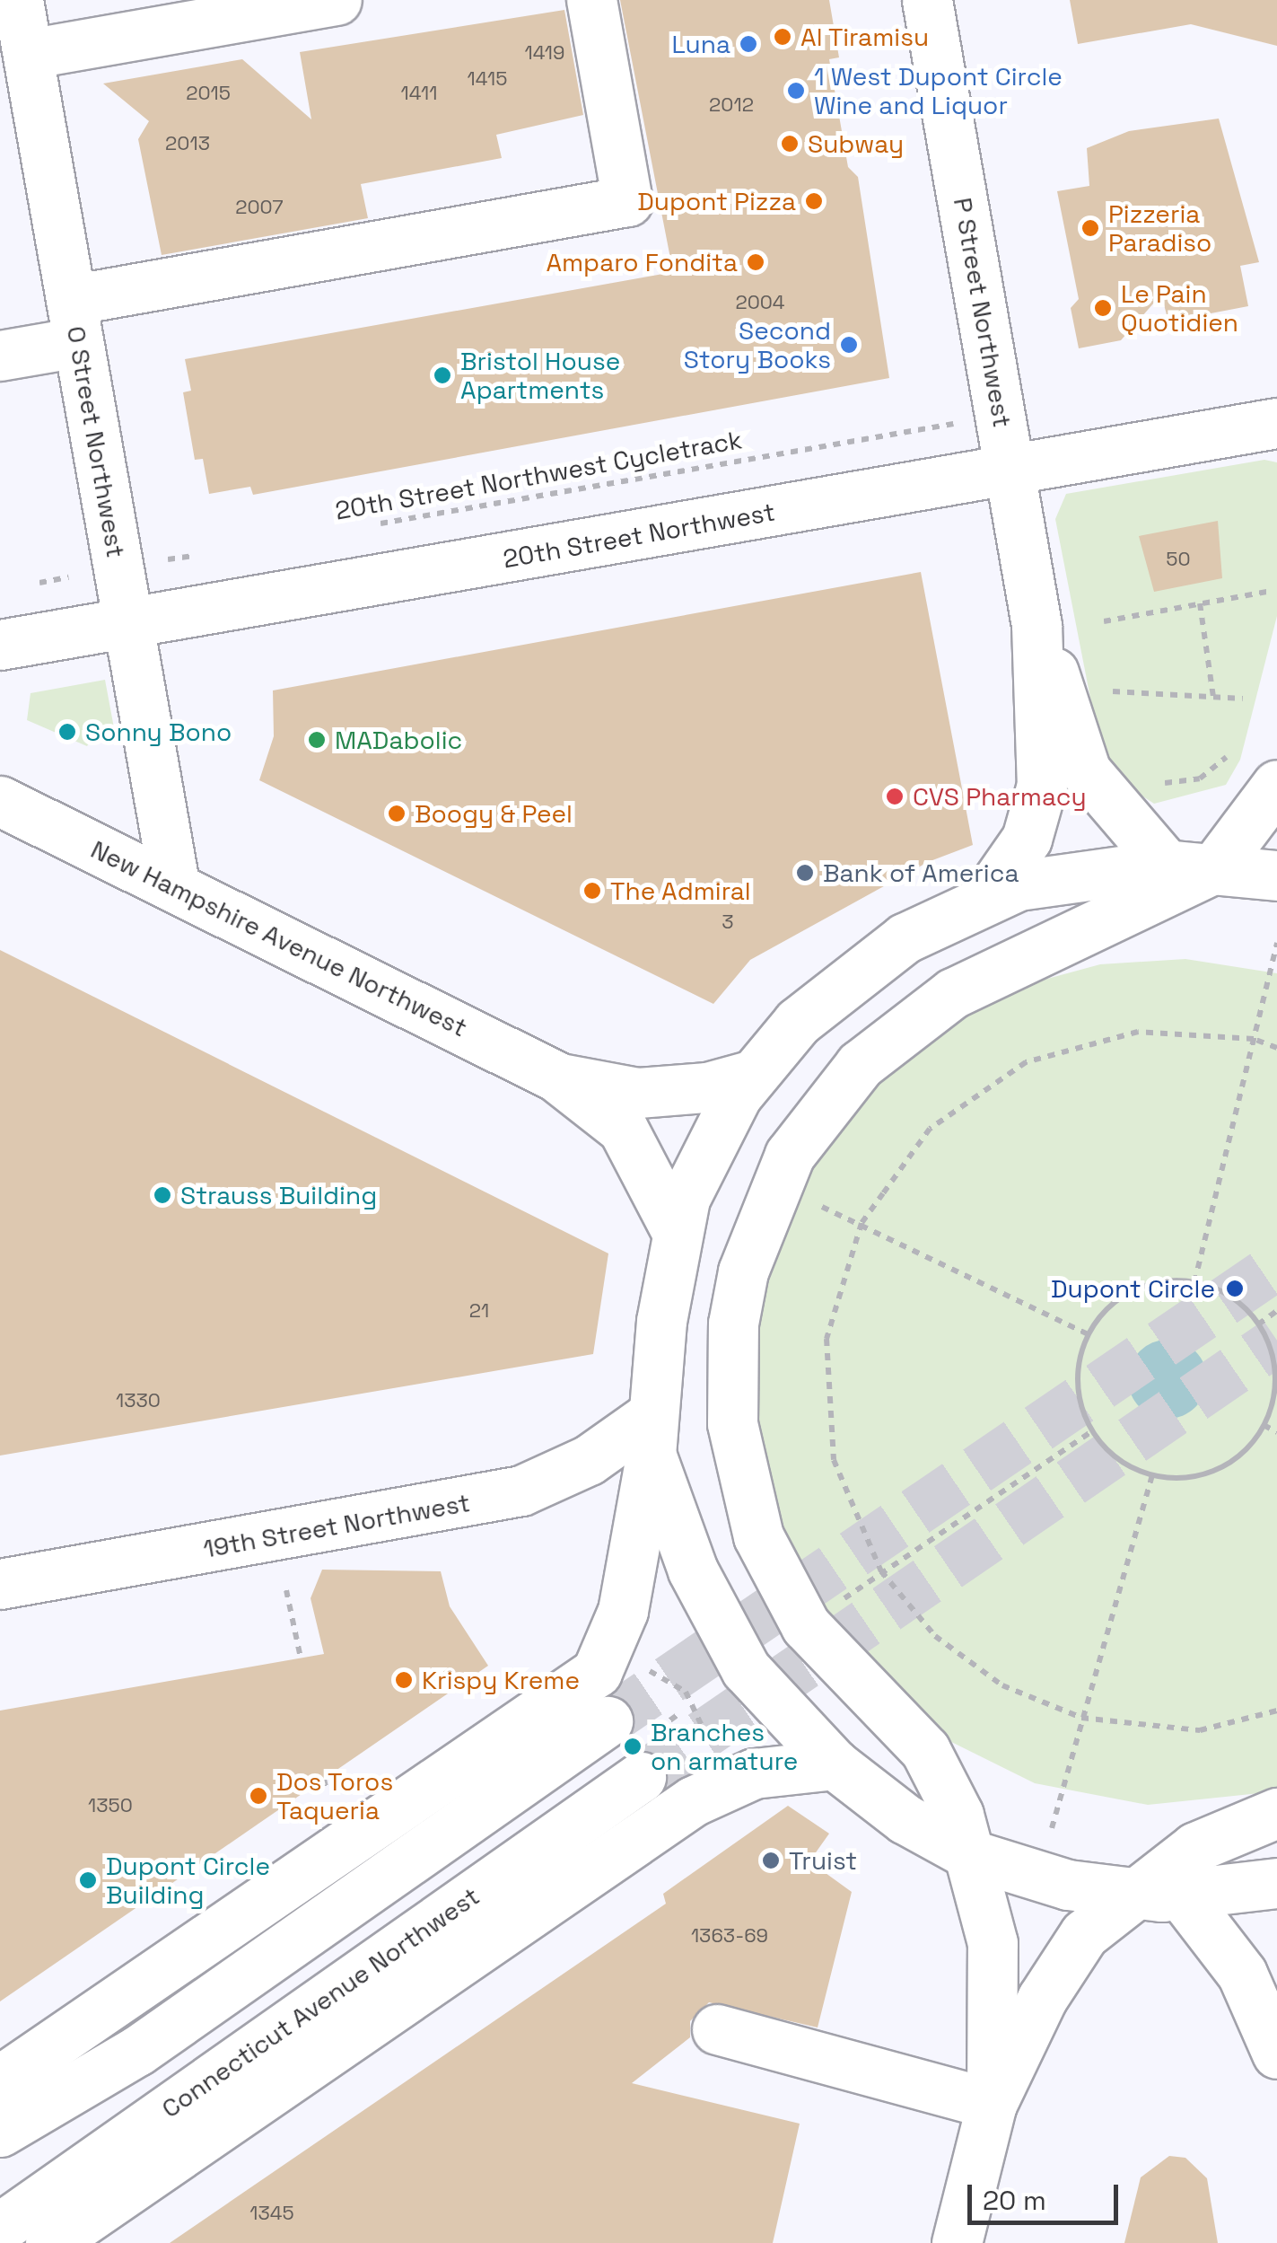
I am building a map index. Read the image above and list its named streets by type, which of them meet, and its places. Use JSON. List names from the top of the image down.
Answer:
{
  "streets": {
    "main road": [
      "P Street Northwest",
      "O Street Northwest",
      "20th Street Northwest",
      "New Hampshire Avenue Northwest",
      "19th Street Northwest",
      "Connecticut Avenue Northwest"
    ],
    "path": ["20th Street Northwest Cycletrack"]
  },
  "crossings": [
    ["P Street Northwest", "20th Street Northwest"],
    ["O Street Northwest", "20th Street Northwest"],
    ["O Street Northwest", "New Hampshire Avenue Northwest"]
  ],
  "places": [
    "Al Tiramisu",
    "Luna",
    "1 West Dupont Circle Wine and Liquor",
    "Subway",
    "Dupont Pizza",
    "Pizzeria Paradiso",
    "Amparo Fondita",
    "Le Pain Quotidien",
    "Second Story Books",
    "Bristol House Apartments",
    "Sonny Bono",
    "MADabolic",
    "CVS Pharmacy",
    "Boogy & Peel",
    "Bank of America",
    "The Admiral",
    "Strauss Building",
    "Dupont Circle",
    "Krispy Kreme",
    "Branches on armature",
    "Dos Toros Taqueria",
    "Truist",
    "Dupont Circle Building"
  ],
  "house_numbers": [
    "1419",
    "1415",
    "2015",
    "1411",
    "2012",
    "2013",
    "2007",
    "2004",
    "50",
    "3",
    "21",
    "1330",
    "1350",
    "1363-69",
    "1345"
  ],
  "scale_bar": "20 m"
}
